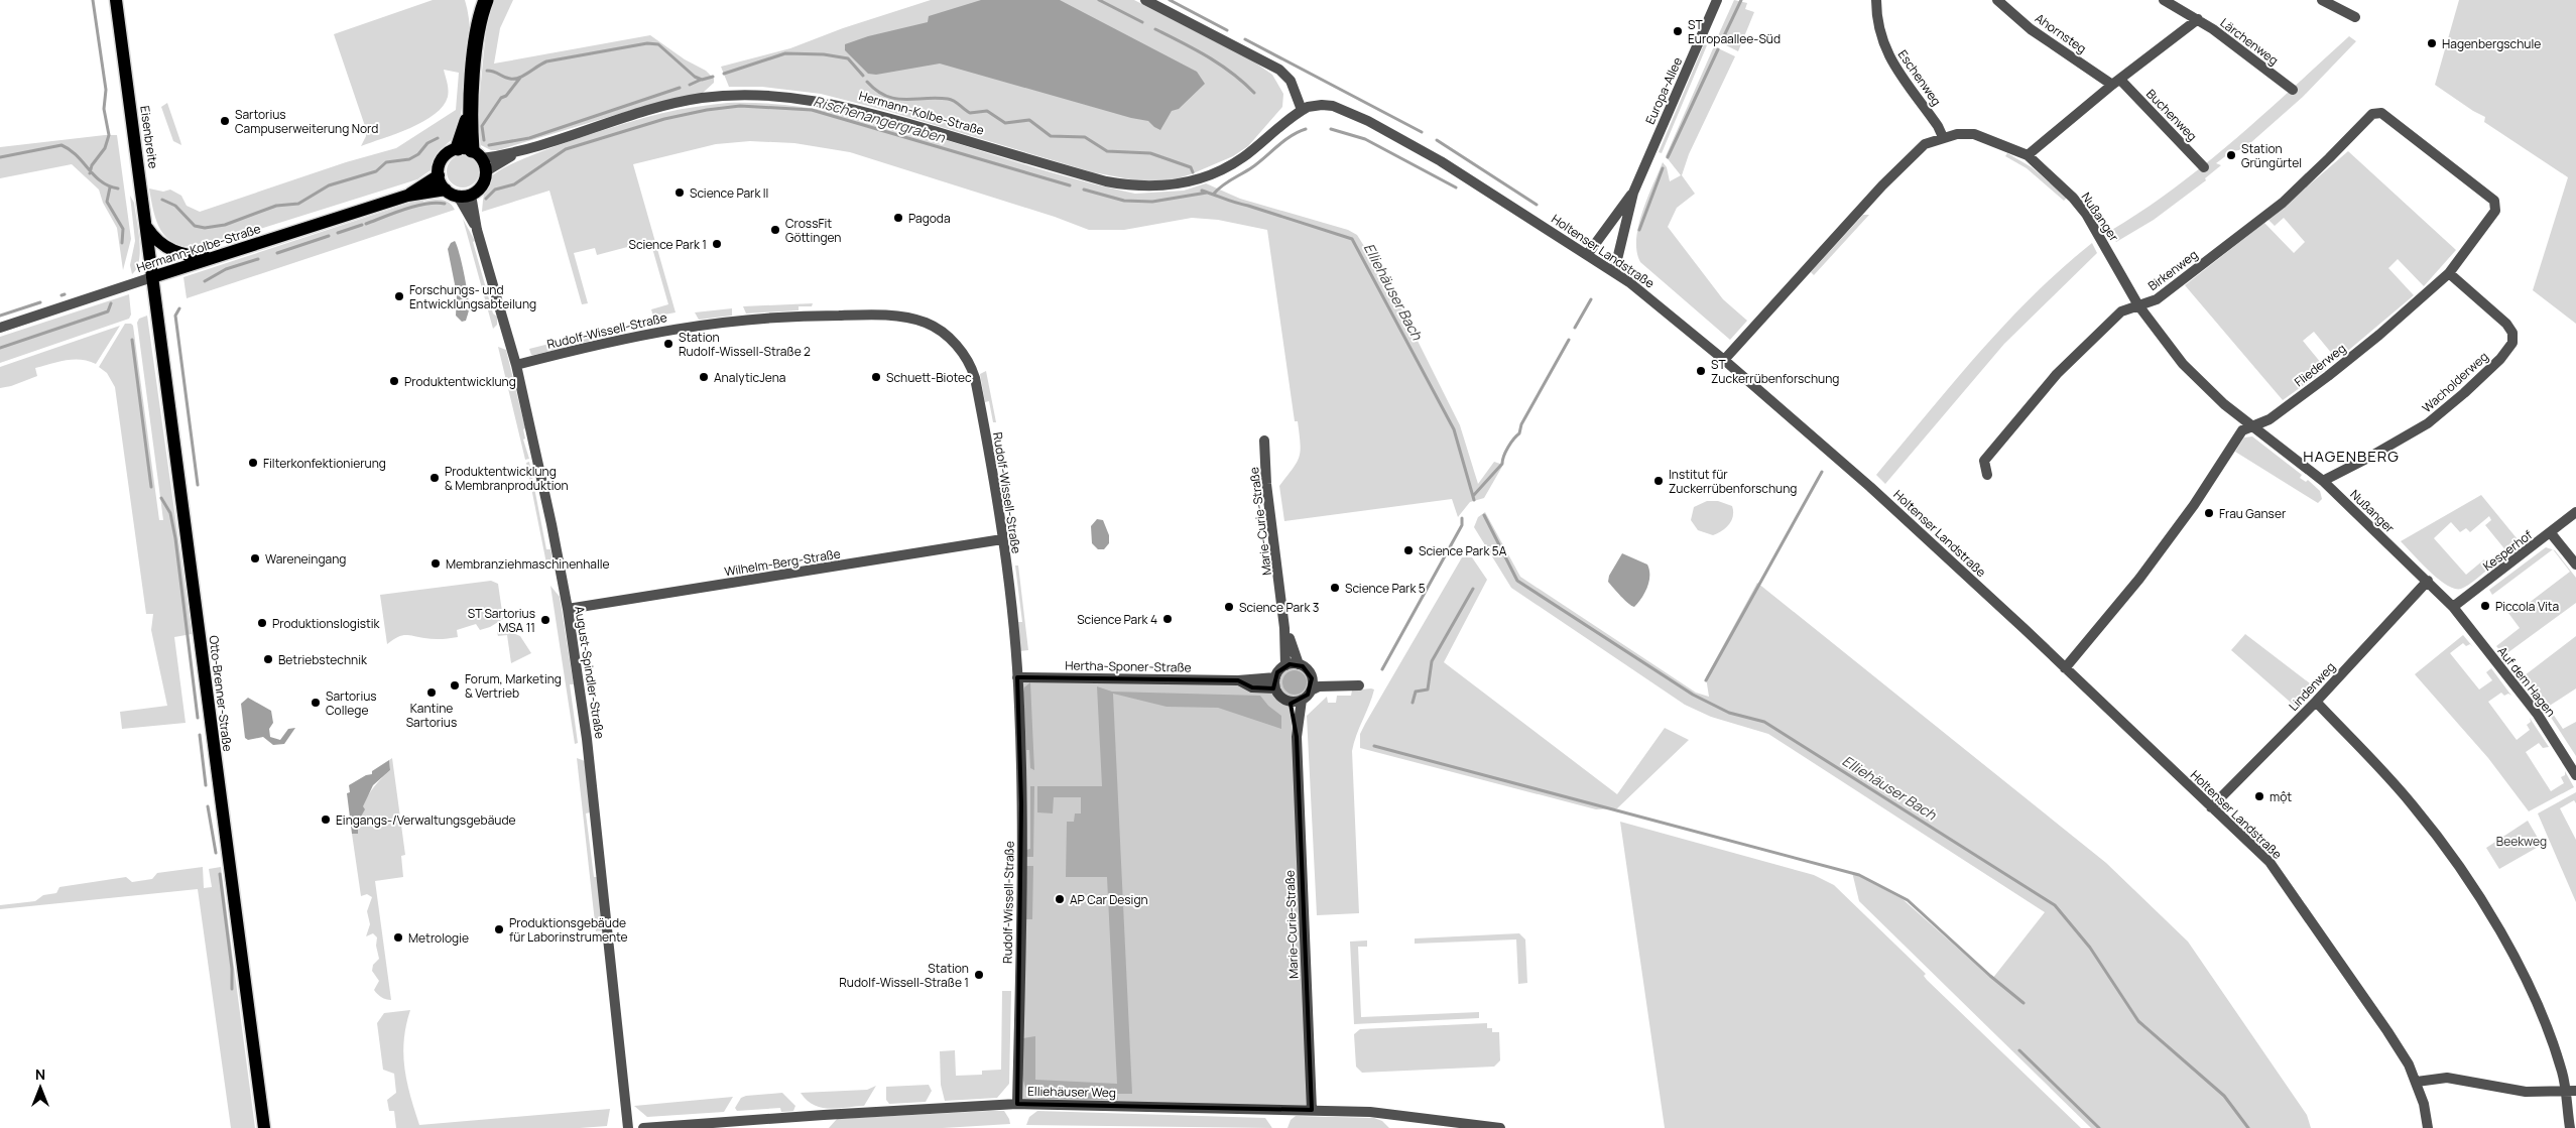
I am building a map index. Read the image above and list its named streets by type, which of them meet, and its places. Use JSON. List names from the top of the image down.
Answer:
{
  "streets": {
    "main road": ["Hermann-Kolbe-Straße", "Eisenbreite", "Otto-Brenner-Straße"],
    "street": [
      "Ahornsteg",
      "Lärchenweg",
      "Eschenweg",
      "Europa-Allee",
      "Buchenweg",
      "Nußanger",
      "Holtenser Landstraße",
      "Birkenweg",
      "Rudolf-Wissell-Straße",
      "Fliederweg",
      "Wacholderweg",
      "Marie-Curie-Straße",
      "Kesperhof",
      "Wilhelm-Berg-Straße",
      "Hertha-Sponer-Straße",
      "August-Spindler-Straße",
      "Auf dem Hagen",
      "Lindenweg",
      "Elliehäuser Weg"
    ]
  },
  "crossings": [
    ["Ahornsteg", "Buchenweg"],
    ["Eschenweg", "Nußanger"],
    ["Europa-Allee", "Holtenser Landstraße"],
    ["Hermann-Kolbe-Straße", "Eisenbreite"],
    ["Hermann-Kolbe-Straße", "Holtenser Landstraße"],
    ["Hermann-Kolbe-Straße", "August-Spindler-Straße"],
    ["Hermann-Kolbe-Straße", "Otto-Brenner-Straße"],
    ["Eisenbreite", "Otto-Brenner-Straße"],
    ["Nußanger", "Holtenser Landstraße"],
    ["Nußanger", "Birkenweg"],
    ["Nußanger", "Fliederweg"],
    ["Nußanger", "Wacholderweg"],
    ["Nußanger", "Kesperhof"],
    ["Nußanger", "Auf dem Hagen"],
    ["Nußanger", "Lindenweg"],
    ["Holtenser Landstraße", "Fliederweg"],
    ["Holtenser Landstraße", "Lindenweg"],
    ["Birkenweg", "Fliederweg"],
    ["Rudolf-Wissell-Straße", "Wilhelm-Berg-Straße"],
    ["Rudolf-Wissell-Straße", "Hertha-Sponer-Straße"],
    ["Rudolf-Wissell-Straße", "August-Spindler-Straße"],
    ["Rudolf-Wissell-Straße", "Elliehäuser Weg"],
    ["Fliederweg", "Wacholderweg"],
    ["Marie-Curie-Straße", "Hertha-Sponer-Straße"],
    ["Marie-Curie-Straße", "Elliehäuser Weg"],
    ["Kesperhof", "Auf dem Hagen"],
    ["Wilhelm-Berg-Straße", "August-Spindler-Straße"]
  ],
  "districts": ["HAGENBERG"],
  "water": ["Rischenangergraben", "Elliehäuser Bach"],
  "parks": ["Beekweg"],
  "places": [
    "ST Europaallee-Süd",
    "Hagenbergschule",
    "Sartorius Campuserweiterung Nord",
    "Station Grüngürtel",
    "Science Park II",
    "Pagoda",
    "CrossFit Göttingen",
    "Science Park 1",
    "Forschungs- und Entwicklungsabteilung",
    "Station Rudolf-Wissell-Straße 2",
    "ST Zuckerrübenforschung",
    "AnalyticJena",
    "Schuett-Biotec",
    "Produktentwicklung",
    "Filterkonfektionierung",
    "Produktentwicklung & Membranproduktion",
    "Institut für Zuckerrübenforschung",
    "Frau Ganser",
    "Science Park 5A",
    "Wareneingang",
    "Membranziehmaschinenhalle",
    "Science Park 5",
    "Piccola Vita",
    "Science Park 3",
    "Science Park 4",
    "ST Sartorius MSA 11",
    "Produktionslogistik",
    "Betriebstechnik",
    "Forum, Marketing & Vertrieb",
    "Kantine Sartorius",
    "Sartorius College",
    "một",
    "Eingangs-/Verwaltungsgebäude",
    "AP Car Design",
    "Produktionsgebäude für Laborinstrumente",
    "Metrologie",
    "Station Rudolf-Wissell-Straße 1"
  ],
  "north": "top"
}
